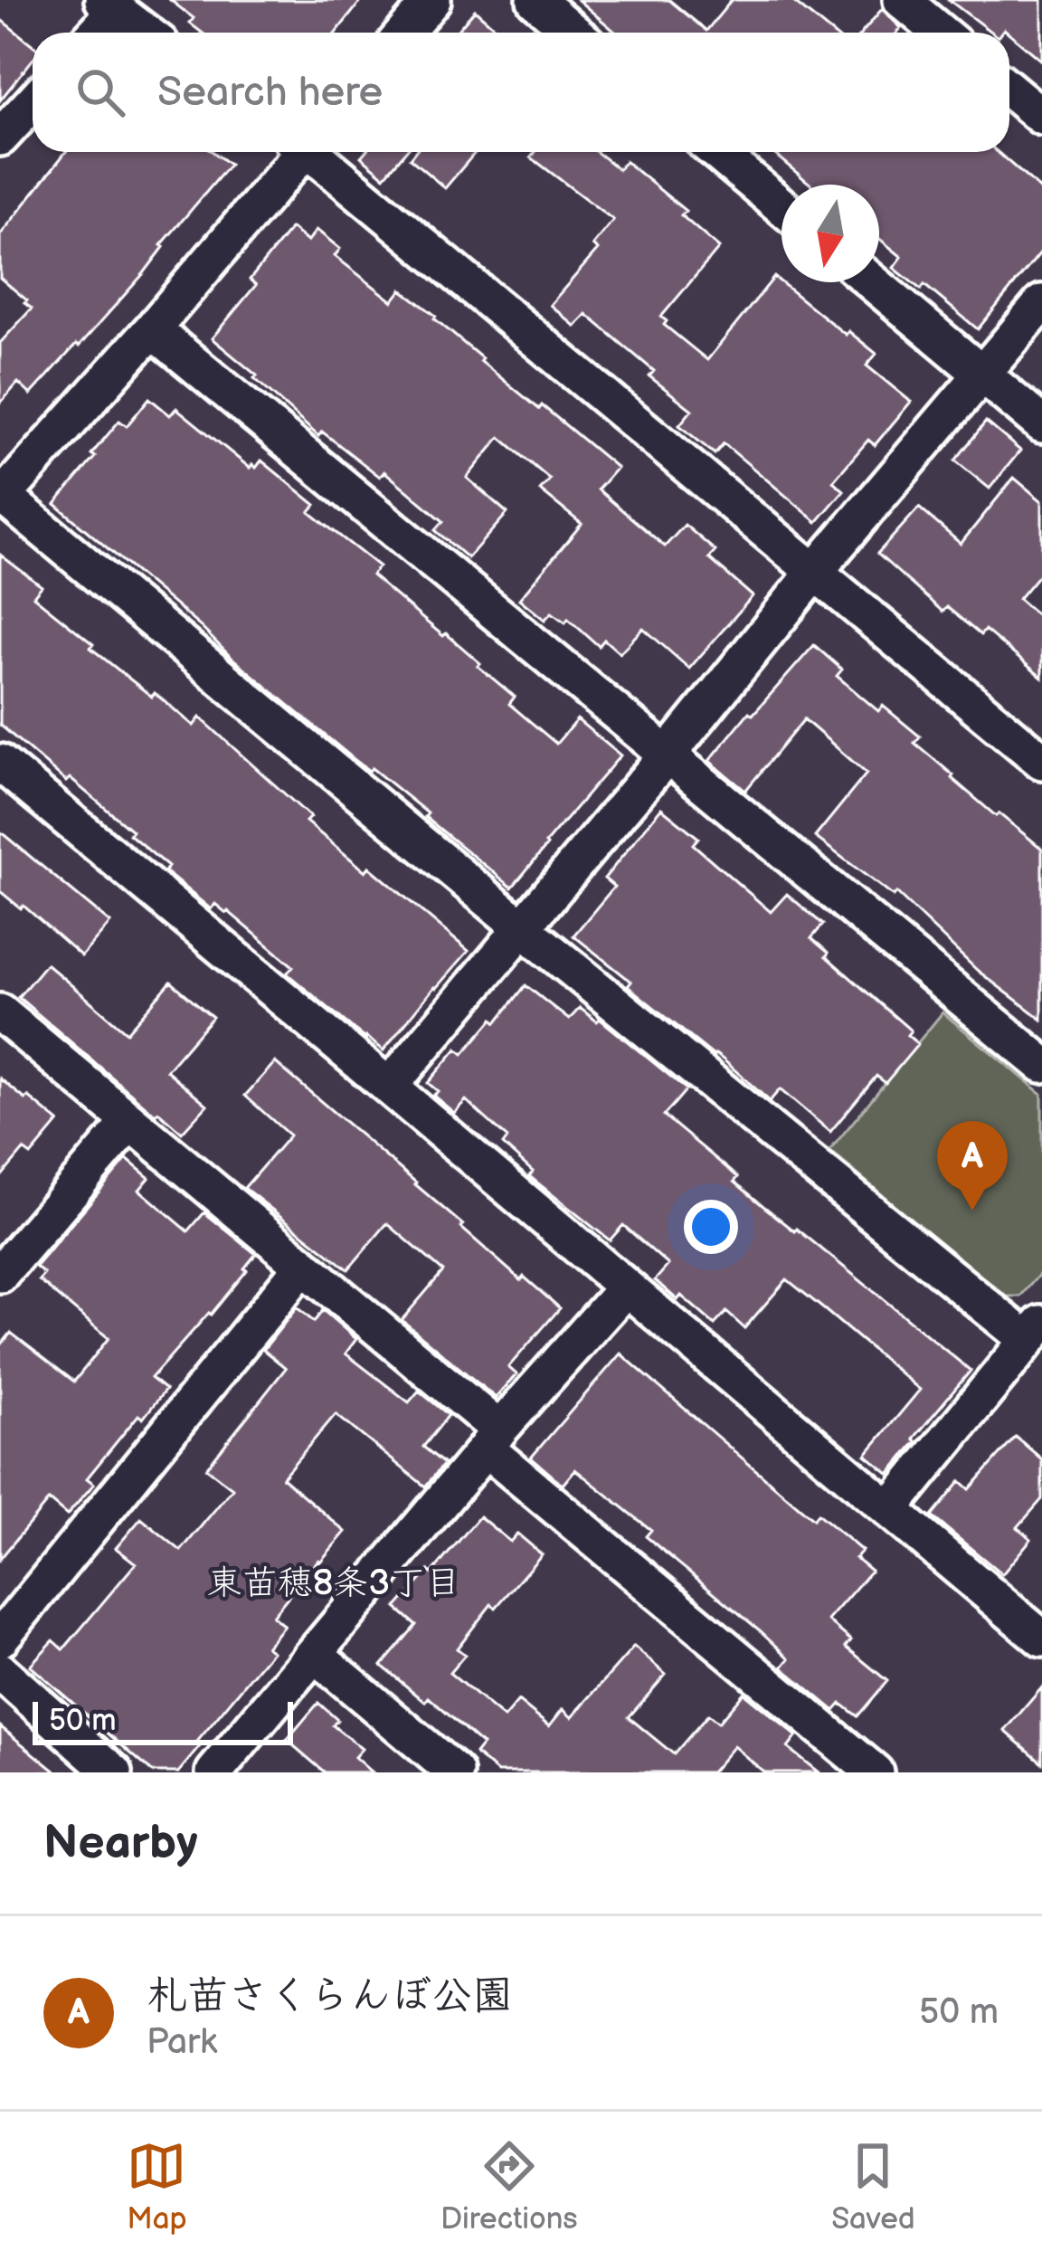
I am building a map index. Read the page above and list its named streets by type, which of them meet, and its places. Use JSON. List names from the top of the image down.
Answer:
{
  "districts": ["東苗穂8条3丁目"],
  "scale_bar": "50 m",
  "north": "bottom",
  "page": {
    "search": "Search here",
    "pins": "A",
    "scale": "50 m",
    "heading": "Nearby",
    "list": [
      {
        "mark": "A",
        "name": "札苗さくらんぼ公園",
        "note": "Park",
        "value": "50 m"
      }
    ],
    "nav": ["Map", "Directions", "Saved"]
  }
}
